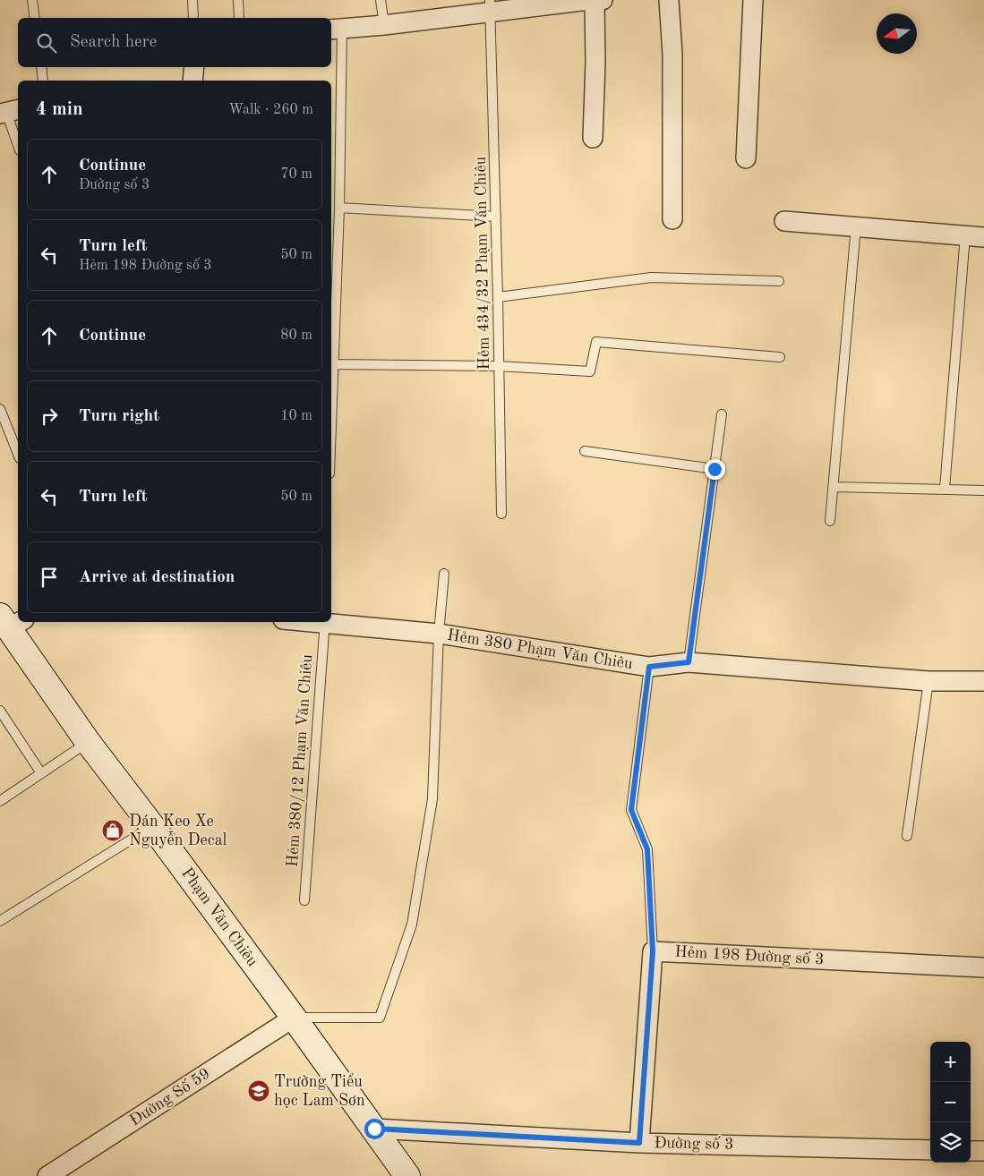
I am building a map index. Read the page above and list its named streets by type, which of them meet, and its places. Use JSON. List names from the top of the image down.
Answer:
{
  "streets": {
    "main road": ["Phạm Văn Chiêu"],
    "street": [
      "Hẻm 380 Phạm Văn Chiêu",
      "Hẻm 198 Đường số 3",
      "Đường Số 59",
      "Đường số 3"
    ],
    "lane": ["Hẻm 434/32 Phạm Văn Chiêu", "Hẻm 380/12 Phạm Văn Chiêu"]
  },
  "crossings": [
    ["Hẻm 380 Phạm Văn Chiêu", "Hẻm 380/12 Phạm Văn Chiêu"],
    ["Phạm Văn Chiêu", "Đường Số 59"],
    ["Phạm Văn Chiêu", "Đường số 3"],
    ["Hẻm 198 Đường số 3", "Đường số 3"]
  ],
  "places": {
    "shop": ["Dán Keo Xe Nguyễn Decal"],
    "school or university": ["Trường Tiểu học Lam Sơn"]
  },
  "north": "left",
  "page": {
    "search": "Search here",
    "heading": ["4 min", "Walk · 260 m"],
    "list": [
      ["Continue", "Đường số 3", "70 m"],
      ["Turn left", "Hẻm 198 Đường số 3", "50 m"],
      ["Continue", "80 m"],
      ["Turn right", "10 m"],
      ["Turn left", "50 m"],
      "Arrive at destination"
    ],
    "map_buttons": ["+", "−"]
  }
}
